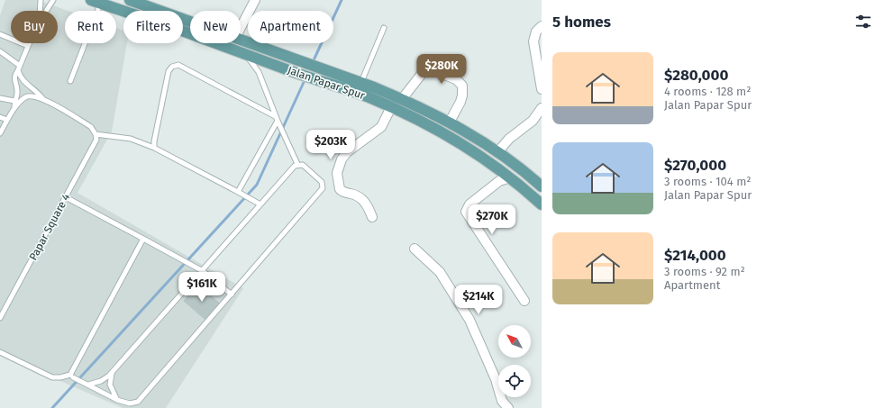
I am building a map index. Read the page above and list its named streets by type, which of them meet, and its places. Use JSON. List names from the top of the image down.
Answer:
{
  "streets": {
    "main road": ["Jalan Papar Spur"],
    "lane": ["Papar Square 4"]
  },
  "north": "top left",
  "page": {
    "heading": "5 homes",
    "chip": [
      "Buy",
      "Rent",
      "Filters",
      "New",
      "Apartment"
    ],
    "list": [
      {
        "name": "$280,000",
        "note": "4 rooms · 128 m² · Jalan Papar Spur"
      },
      {
        "name": "$270,000",
        "note": "3 rooms · 104 m² · Jalan Papar Spur"
      },
      {
        "name": "$214,000",
        "note": "3 rooms · 92 m² · Apartment"
      }
    ],
    "price": [
      "$280K",
      "$203K",
      "$270K",
      "$161K",
      "$214K"
    ]
  }
}
